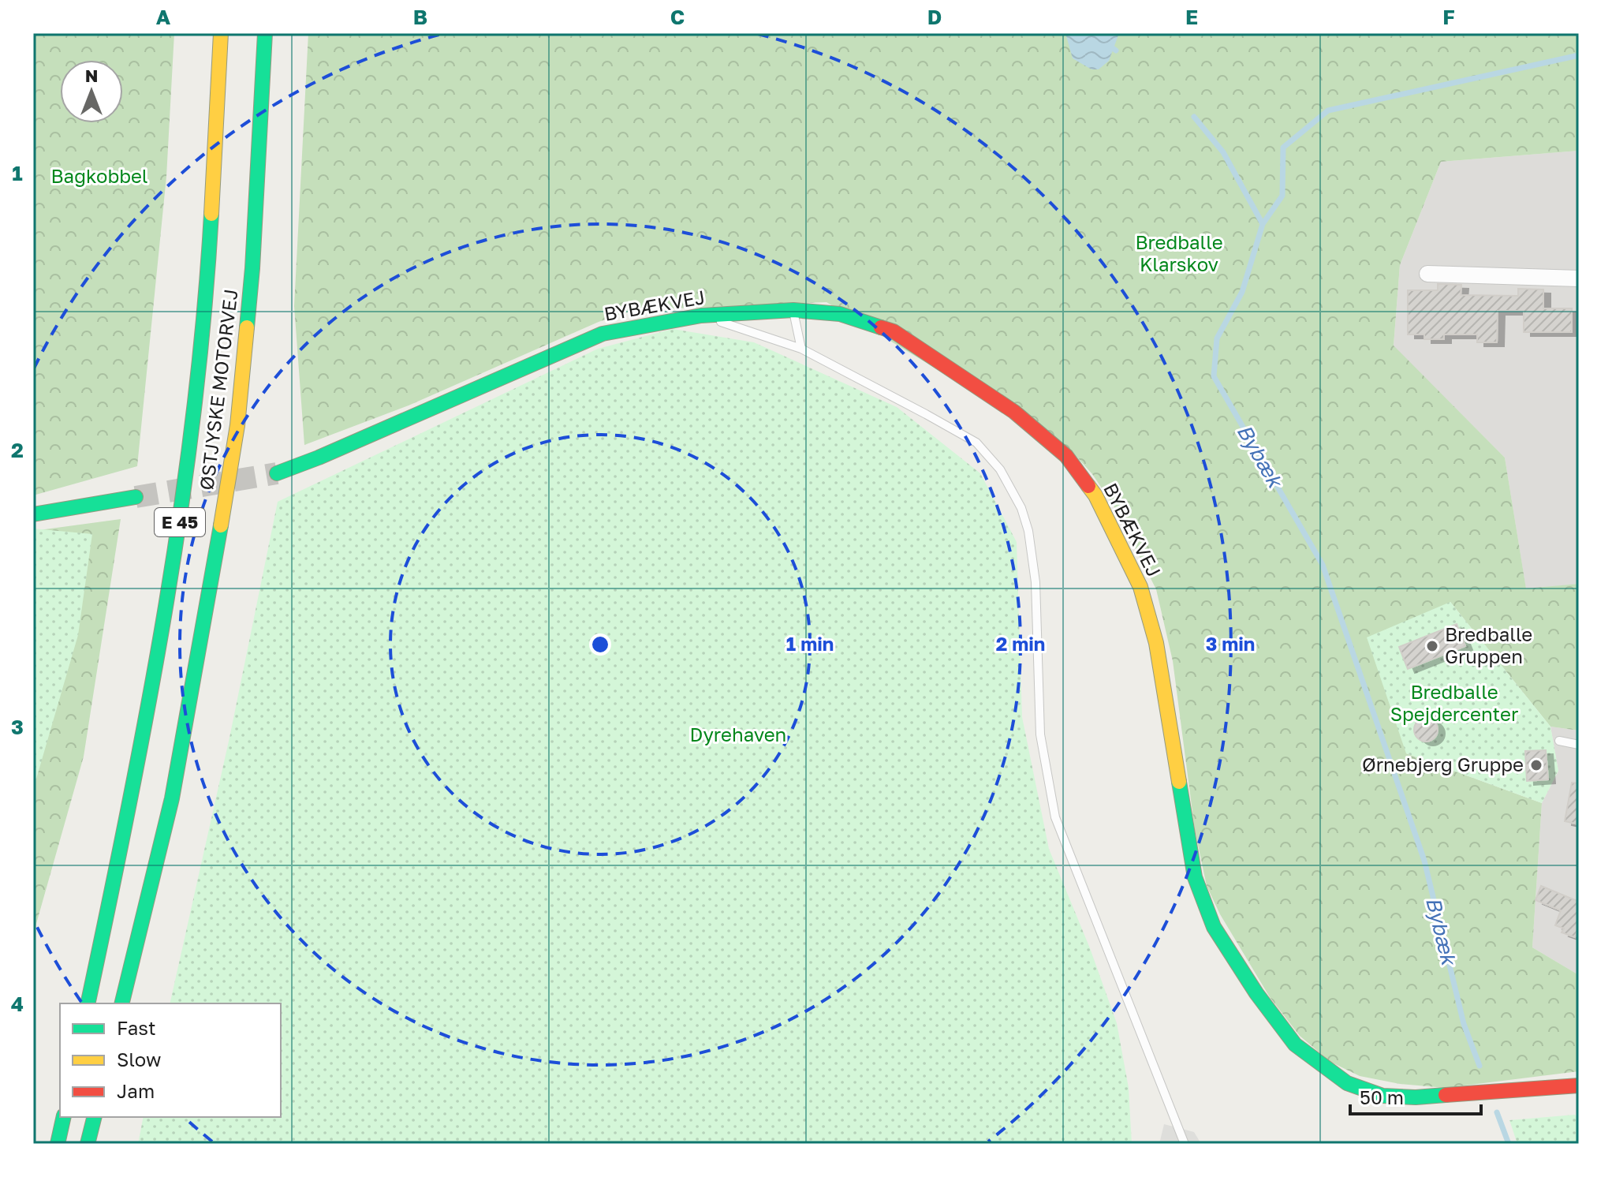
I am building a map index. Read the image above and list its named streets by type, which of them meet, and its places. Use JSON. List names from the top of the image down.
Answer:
{
  "streets": {
    "main road": ["BYBÆKVEJ", "ØSTJYSKE MOTORVEJ", "E 45"]
  },
  "water": ["Bybæk"],
  "parks": [
    "Bagkobbel",
    "Bredballe Klarskov",
    "Bredballe Spejdercenter",
    "Dyrehaven"
  ],
  "places": ["Bredballe Gruppen", "Ørnebjerg Gruppe"],
  "legend": ["Fast", "Slow", "Jam"],
  "scale_bar": "50 m",
  "north": "top",
  "grid": {
    "columns": [
      "A",
      "B",
      "C",
      "D",
      "E",
      "F"
    ],
    "rows": [
      "1",
      "2",
      "3",
      "4"
    ]
  },
  "rings": ["1 min", "2 min", "3 min"]
}
